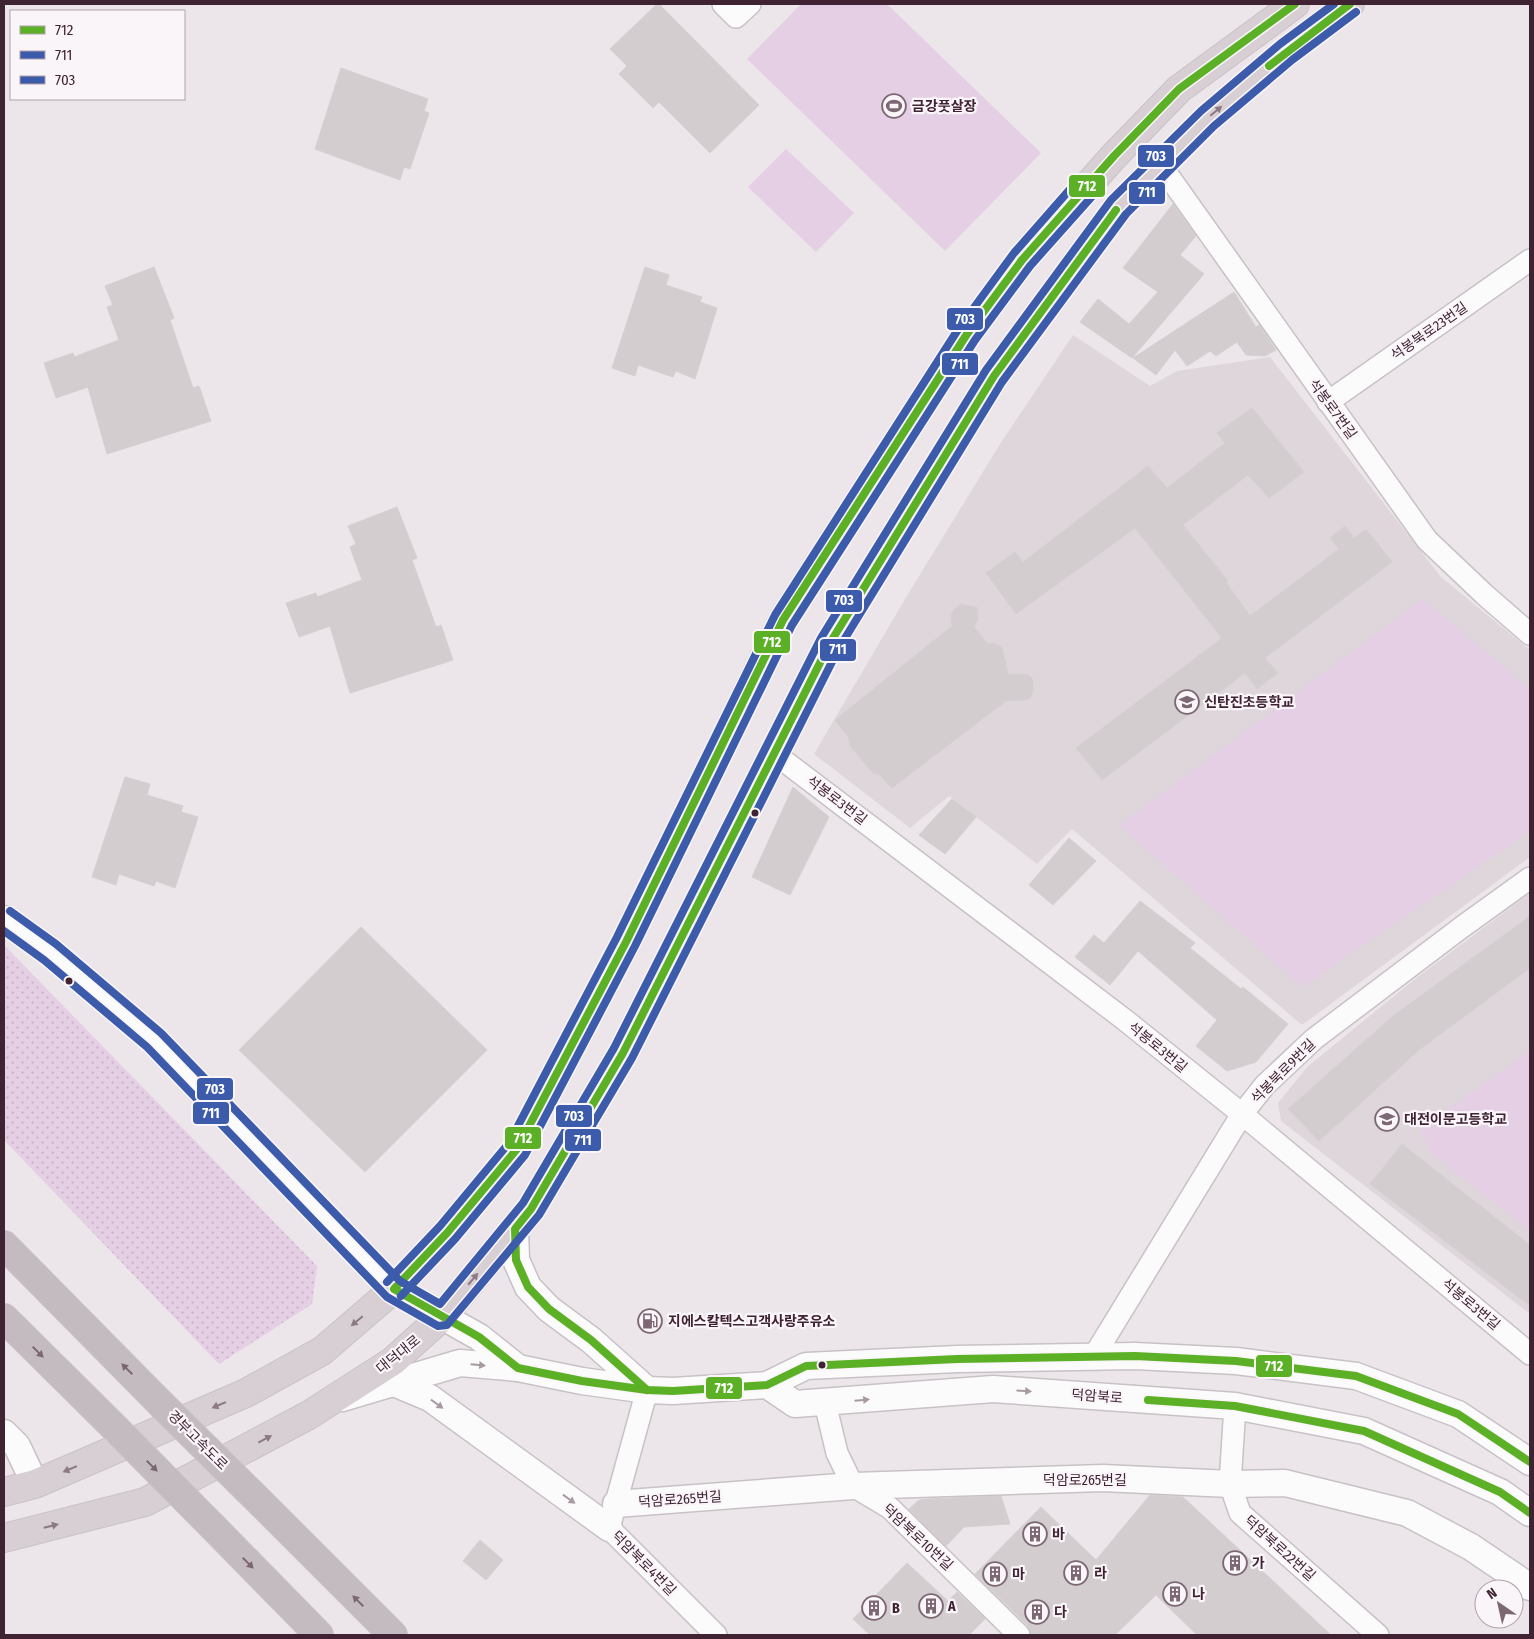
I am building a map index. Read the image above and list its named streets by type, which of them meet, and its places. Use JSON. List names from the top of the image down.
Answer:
{
  "streets": {
    "highway": ["경부고속도로"],
    "main road": ["대덕대로"],
    "street": [
      "석봉북로23번길",
      "석봉로7번길",
      "석봉로3번길",
      "석봉북로9번길",
      "덕암북로",
      "덕암로265번길",
      "덕암북로10번길",
      "덕암북로22번길",
      "덕암북로4번길"
    ]
  },
  "crossings": [
    ["석봉북로23번길", "석봉로7번길"],
    ["석봉로7번길", "대덕대로"],
    ["석봉로3번길", "석봉북로9번길"],
    ["석봉로3번길", "대덕대로"],
    ["덕암북로", "덕암북로22번길"],
    ["덕암로265번길", "덕암북로10번길"],
    ["덕암로265번길", "덕암북로22번길"],
    ["덕암로265번길", "덕암북로4번길"]
  ],
  "places": {
    "sports": ["금강풋살장"],
    "school or university": ["신탄진초등학교", "대전이문고등학교"],
    "fuel station": ["지에스칼텍스고객사랑주유소"],
    "building": [
      "바",
      "가",
      "라",
      "마",
      "나",
      "A",
      "B",
      "다"
    ]
  },
  "lines": ["transit line 712", "transit line 703", "transit line 711"],
  "legend": ["712", "711", "703"],
  "north": "top left"
}
